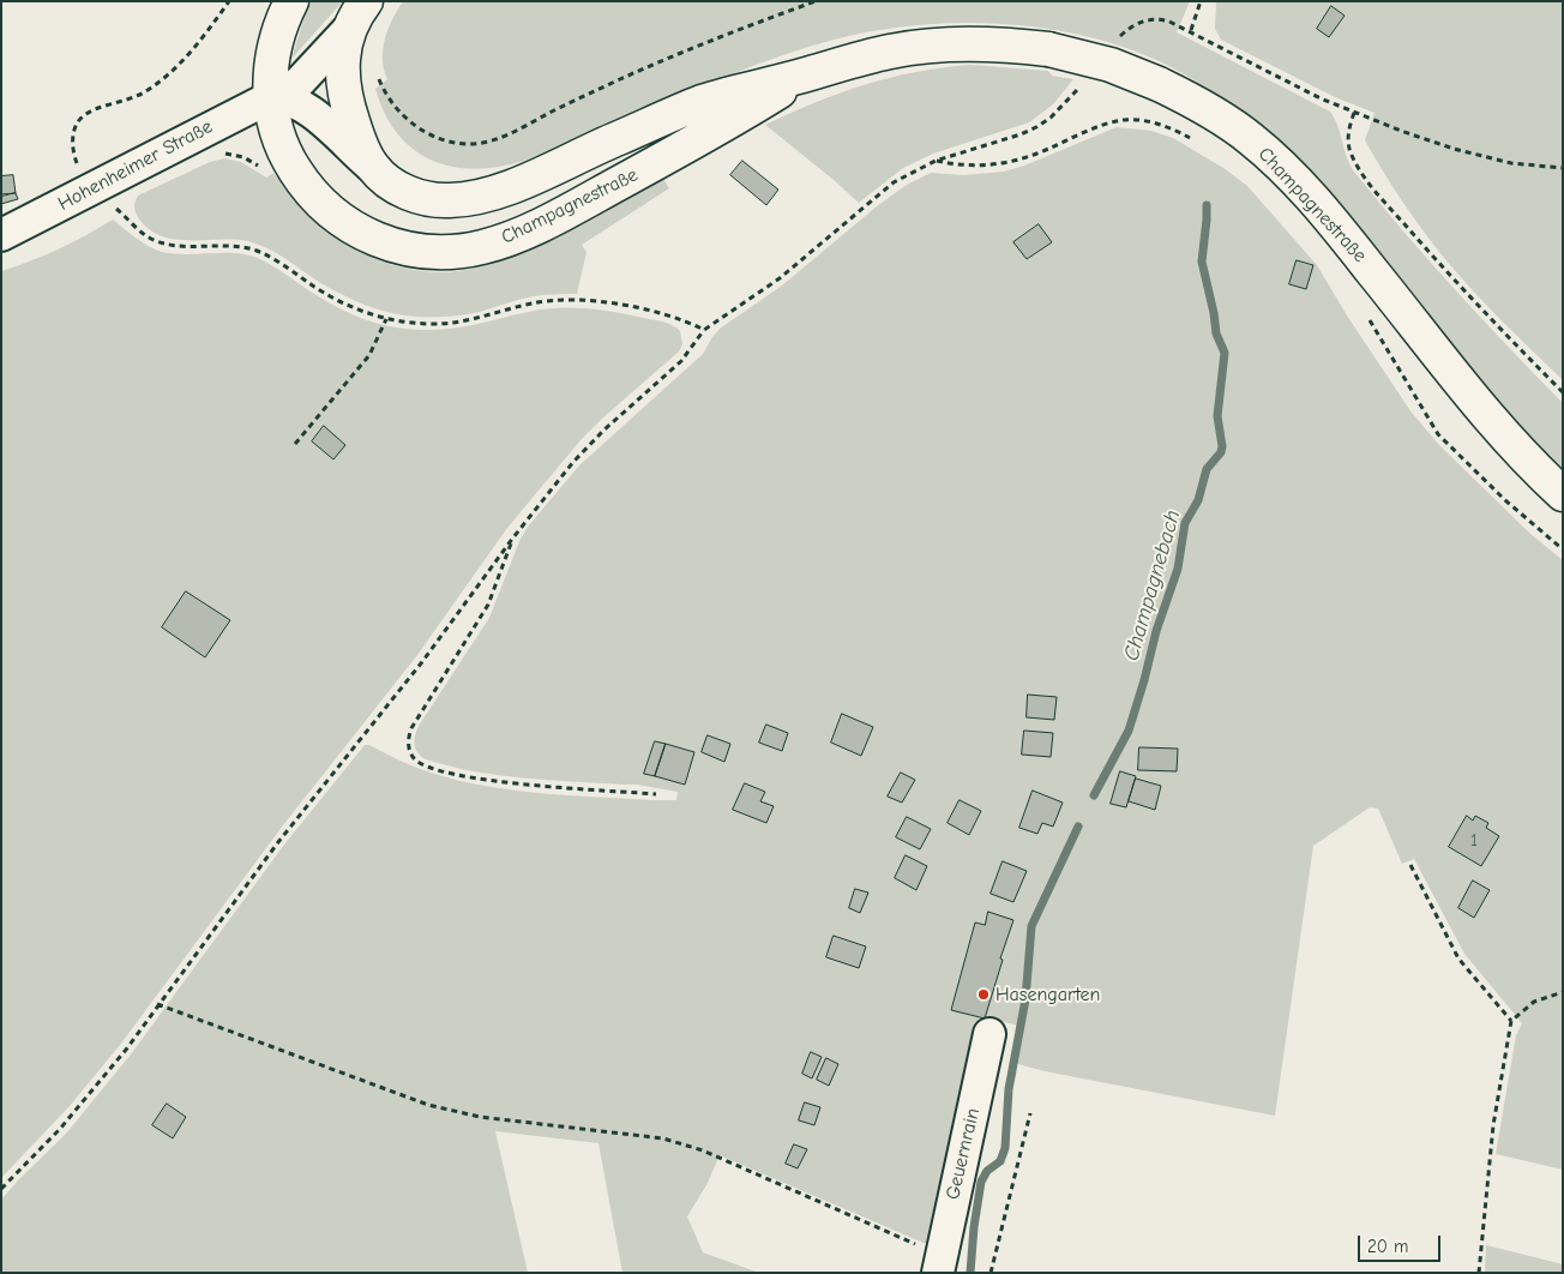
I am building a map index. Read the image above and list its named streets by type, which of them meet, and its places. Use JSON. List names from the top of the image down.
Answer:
{
  "streets": {
    "main road": ["Hohenheimer Straße", "Champagnestraße"],
    "street": ["Geuernrain"]
  },
  "crossings": [
    ["Hohenheimer Straße", "Champagnestraße"]
  ],
  "water": ["Champagnebach"],
  "places": ["Hasengarten"],
  "house_numbers": ["1"],
  "scale_bar": "20 m"
}
